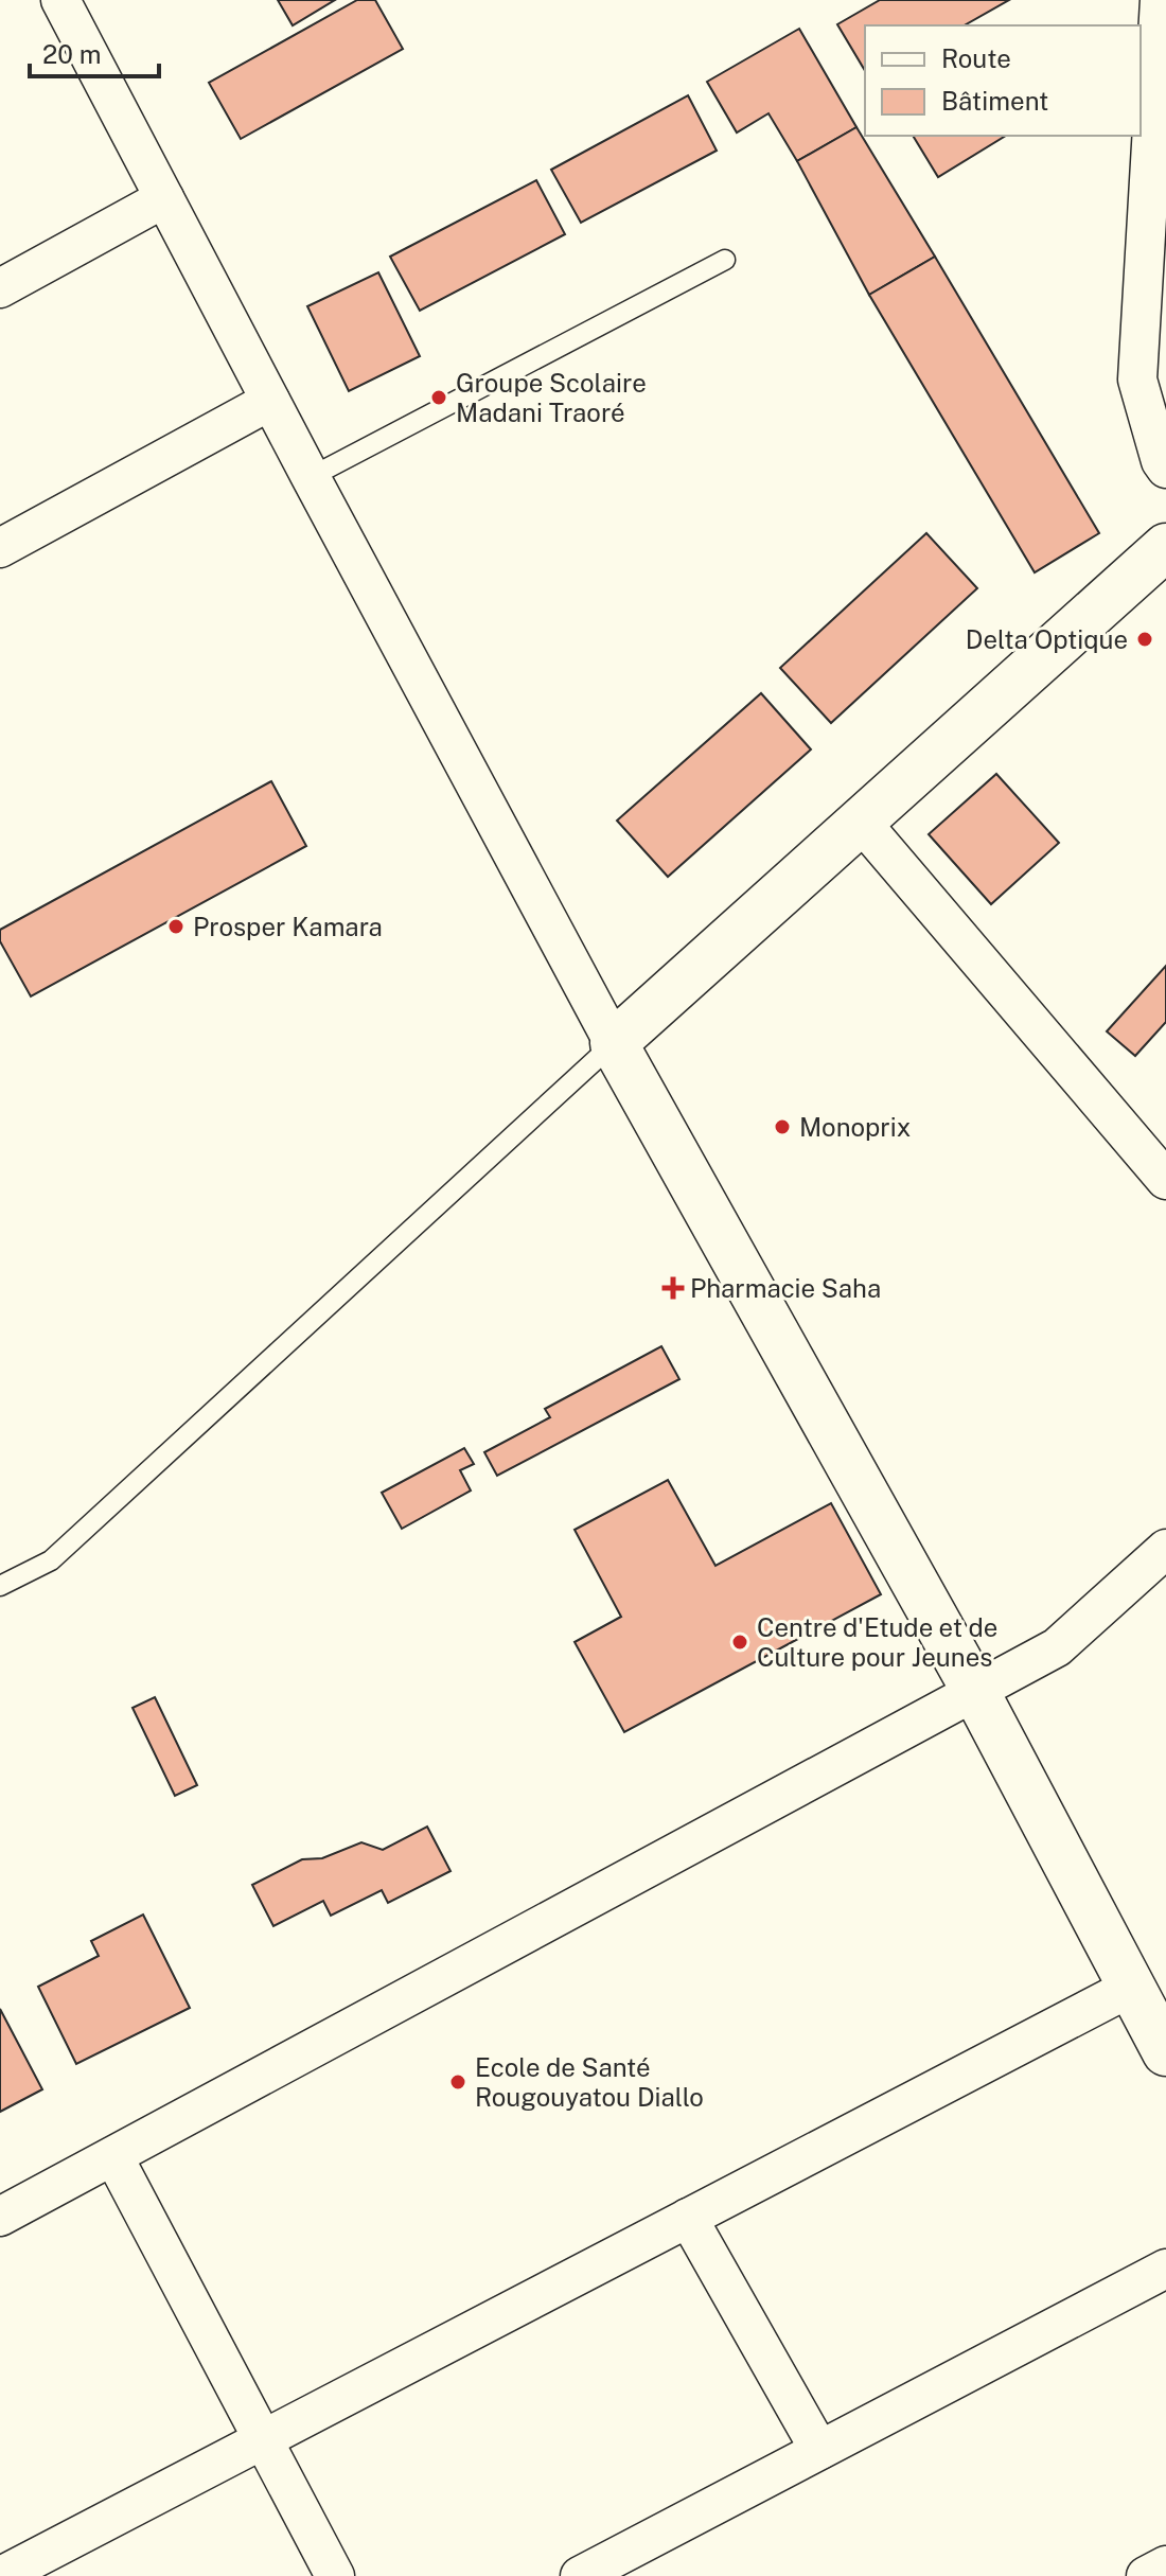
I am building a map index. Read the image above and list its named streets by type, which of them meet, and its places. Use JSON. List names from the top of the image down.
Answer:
{
  "places": {
    "other": [
      "Groupe Scolaire Madani Traoré",
      "Delta Optique",
      "Prosper Kamara",
      "Monoprix",
      "Centre d'Etude et de Culture pour Jeunes",
      "Ecole de Santé Rougouyatou Diallo"
    ],
    "health": ["Pharmacie Saha"]
  },
  "legend": ["Route", "Bâtiment"],
  "scale_bar": "20 m"
}
